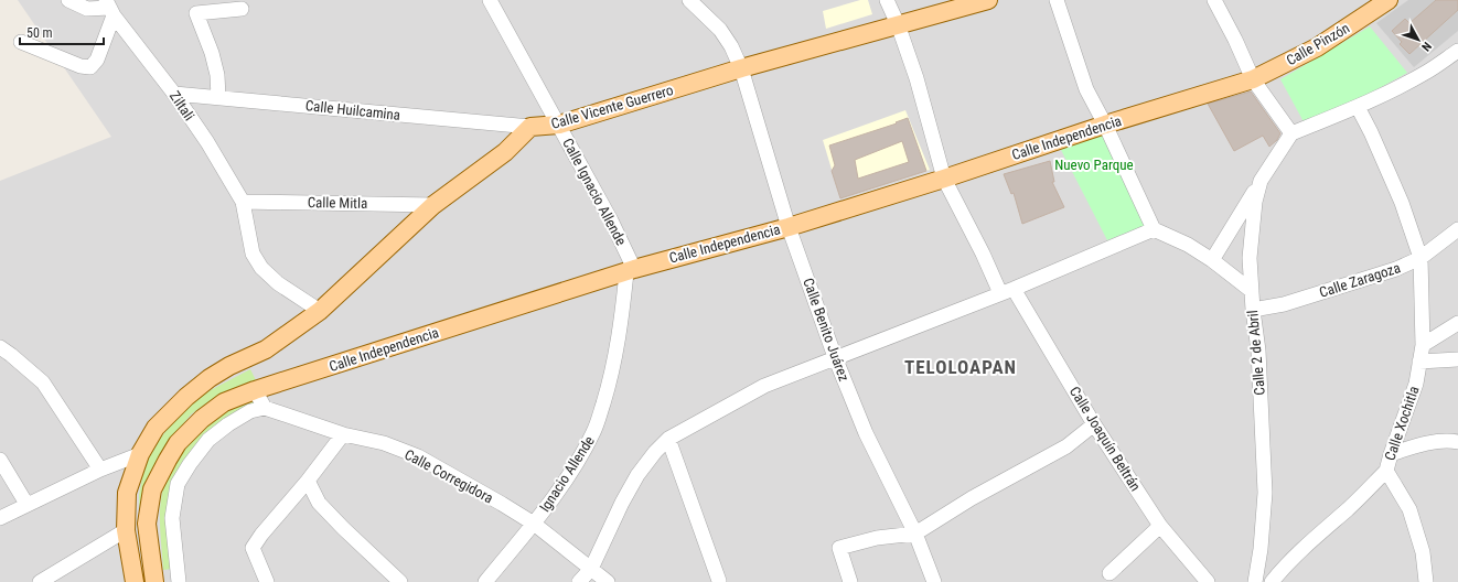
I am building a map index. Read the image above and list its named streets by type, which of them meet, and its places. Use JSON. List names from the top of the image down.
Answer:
{
  "streets": {
    "main road": ["Calle Pinzón", "Calle Vicente Guerrero", "Calle Independencia"],
    "street": [
      "Ziltali",
      "Calle Huilcamina",
      "Calle Ignacio Allende",
      "Calle Mitla",
      "Calle Zaragoza",
      "Calle Benito Juárez",
      "Calle 2 de Abril",
      "Calle Xochitla",
      "Calle Joaquín Beltrán",
      "Ignacio Allende",
      "Calle Corregidora"
    ]
  },
  "crossings": [
    ["Calle Pinzón", "Calle Independencia"],
    ["Ziltali", "Calle Vicente Guerrero"],
    ["Ziltali", "Calle Huilcamina"],
    ["Ziltali", "Calle Mitla"],
    ["Calle Vicente Guerrero", "Calle Huilcamina"],
    ["Calle Vicente Guerrero", "Calle Ignacio Allende"],
    ["Calle Vicente Guerrero", "Calle Mitla"],
    ["Calle Vicente Guerrero", "Calle Benito Juárez"],
    ["Calle Vicente Guerrero", "Calle Joaquín Beltrán"],
    ["Calle Independencia", "Calle Ignacio Allende"],
    ["Calle Independencia", "Calle Benito Juárez"],
    ["Calle Independencia", "Calle Joaquín Beltrán"],
    ["Calle Independencia", "Ignacio Allende"],
    ["Calle Ignacio Allende", "Ignacio Allende"],
    ["Calle Zaragoza", "Calle 2 de Abril"],
    ["Calle Zaragoza", "Calle Xochitla"],
    ["Ignacio Allende", "Calle Corregidora"]
  ],
  "districts": ["TELOLOAPAN"],
  "parks": ["Nuevo Parque"],
  "scale_bar": "50 m",
  "north": "bottom right"
}
